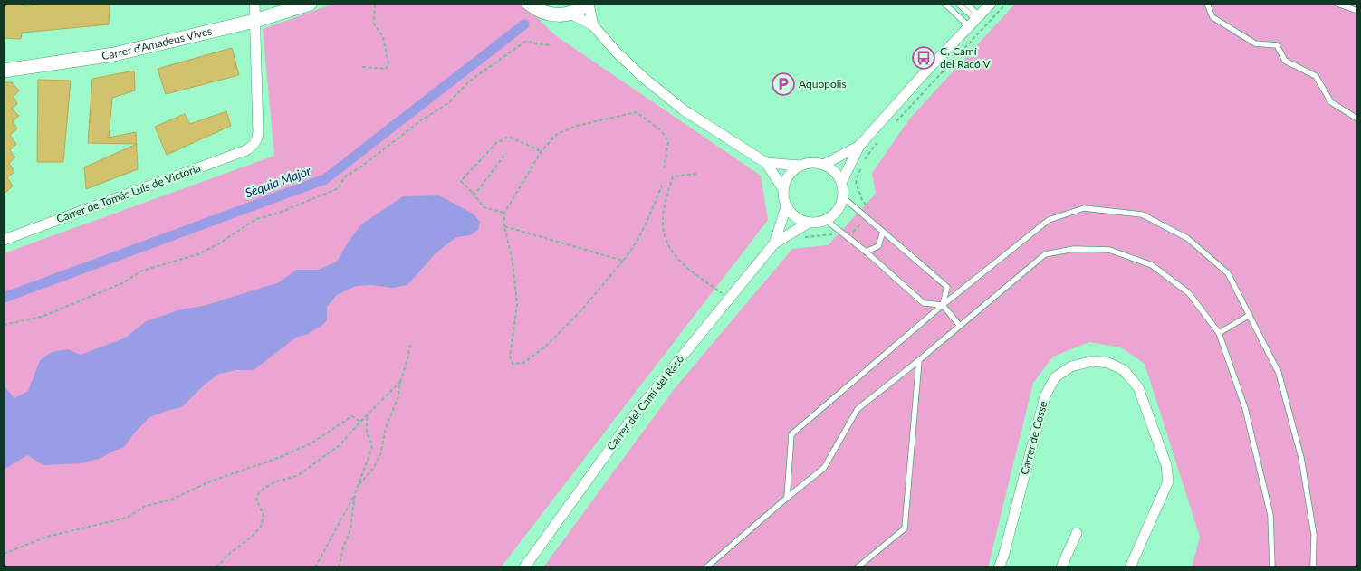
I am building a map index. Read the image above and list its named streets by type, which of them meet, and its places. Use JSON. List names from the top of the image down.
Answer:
{
  "streets": {
    "street": [
      "Carrer d'Amadeus Vives",
      "Carrer de Tomás Luis de Victoria",
      "Carrer del Camí del Racó",
      "Carrer de Cosse"
    ]
  },
  "crossings": [
    ["Carrer d'Amadeus Vives", "Carrer de Tomás Luis de Victoria"]
  ],
  "water": ["Sèquia Major"],
  "places": {
    "bus stop": ["C. Camí del Racó V"],
    "parking": ["Aquopolis"]
  }
}
